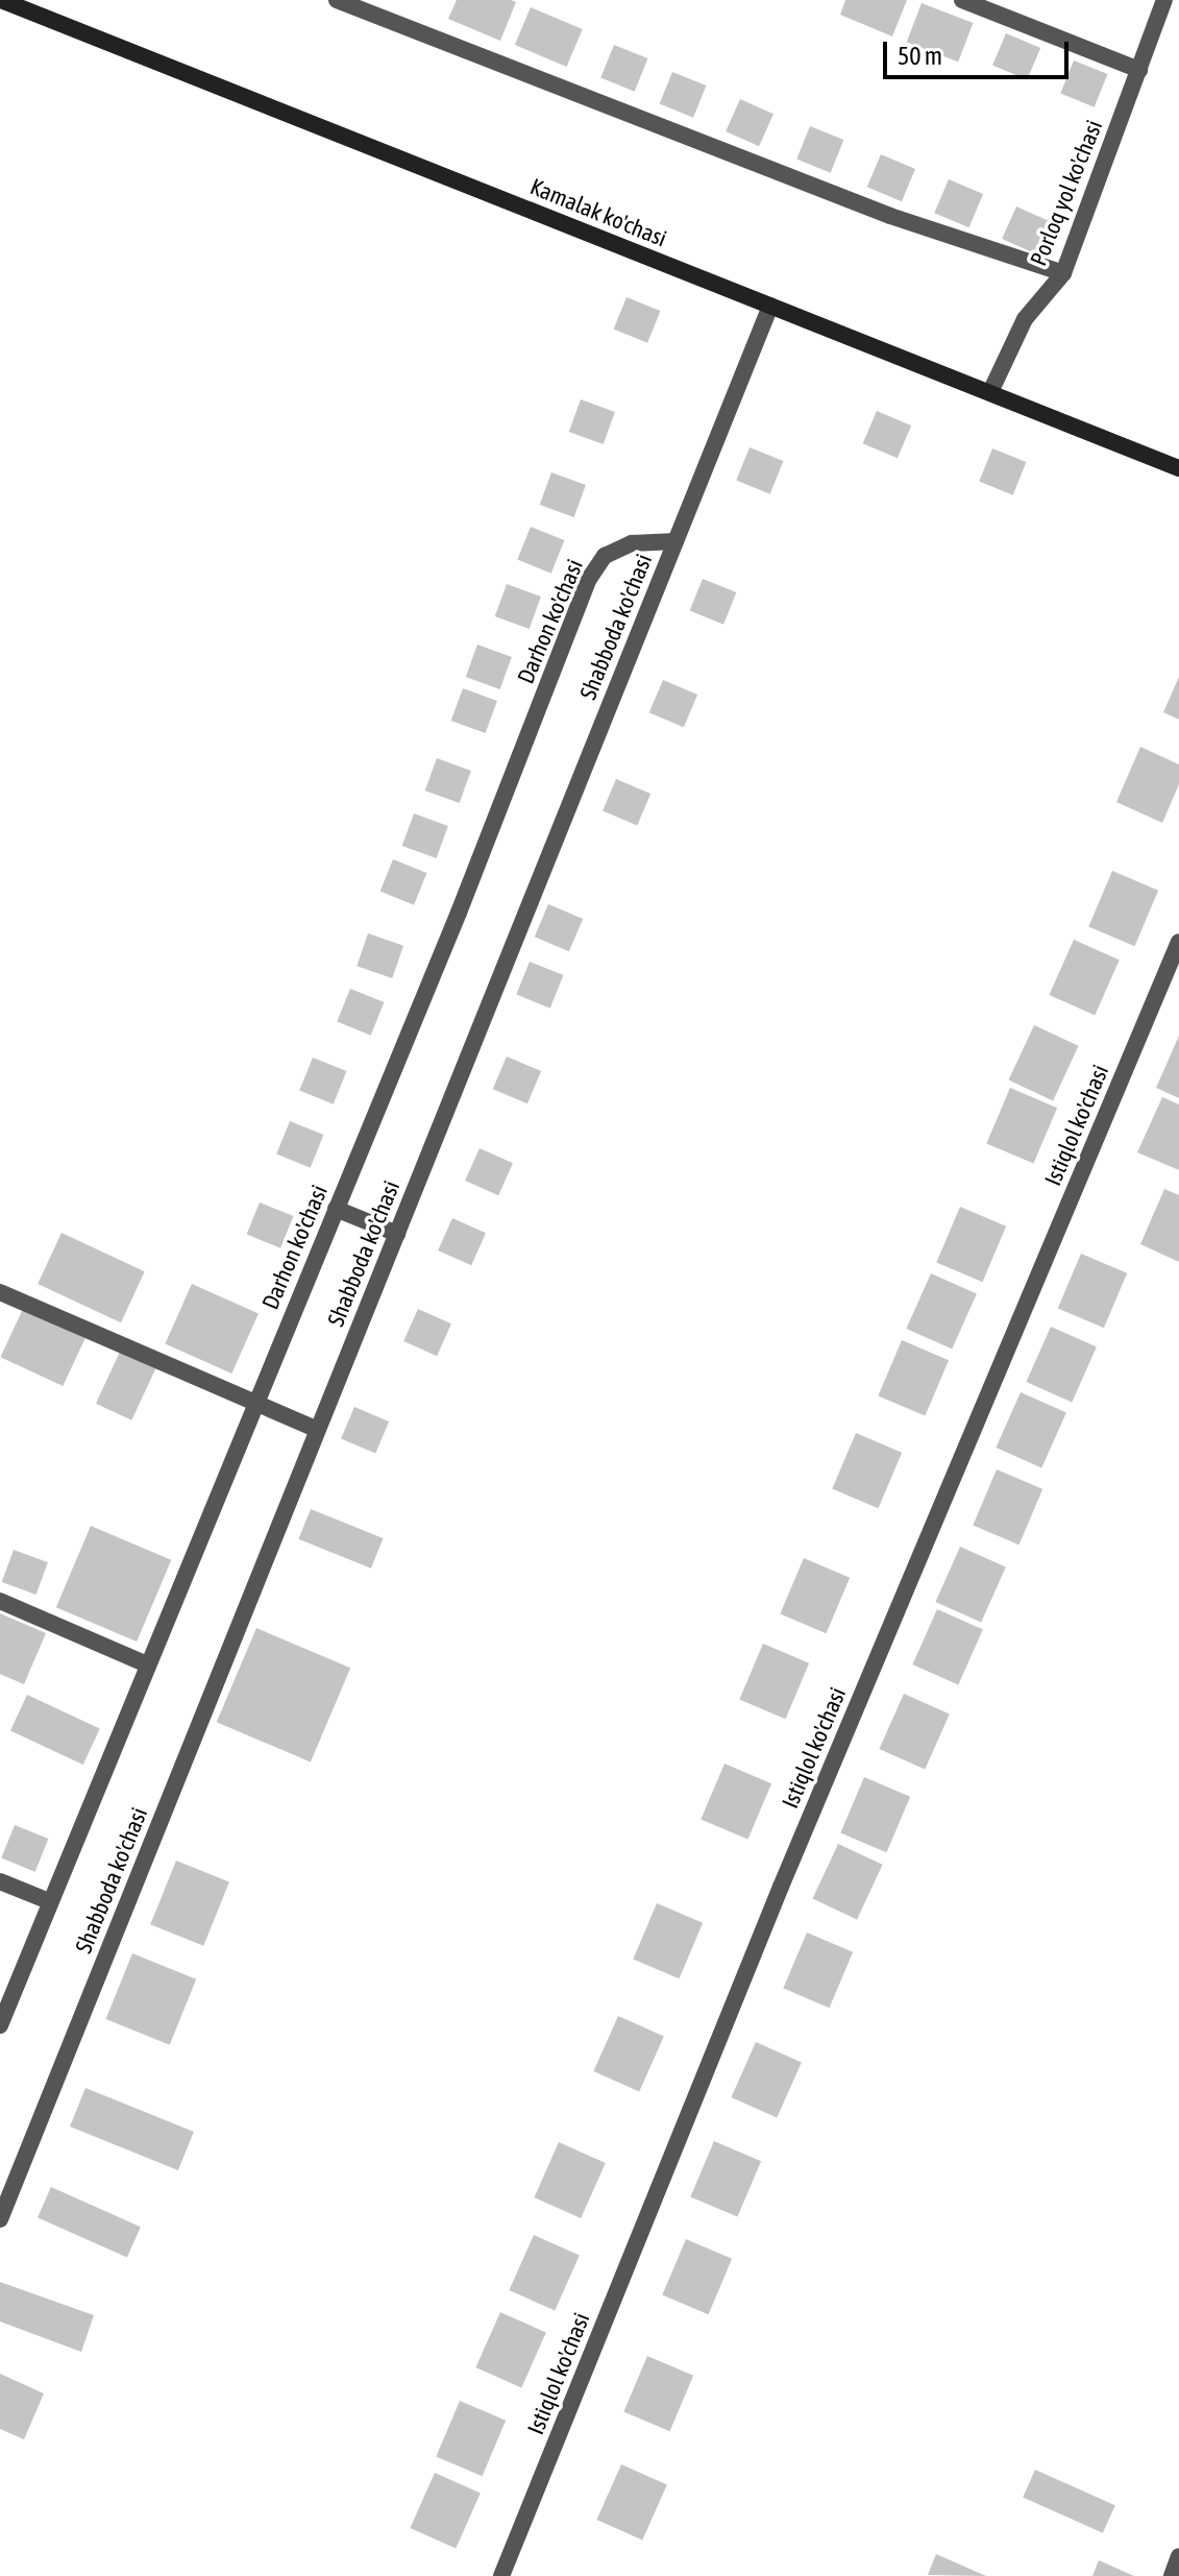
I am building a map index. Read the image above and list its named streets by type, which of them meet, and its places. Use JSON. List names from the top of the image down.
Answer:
{
  "streets": {
    "main road": ["Kamalak ko'chasi"],
    "street": [
      "Porloq yol ko'chasi",
      "Darhon ko'chasi",
      "Shabboda ko'chasi",
      "Istiqlol ko'chasi"
    ]
  },
  "crossings": [
    ["Porloq yol ko'chasi", "Kamalak ko'chasi"],
    ["Kamalak ko'chasi", "Shabboda ko'chasi"],
    ["Darhon ko'chasi", "Shabboda ko'chasi"]
  ],
  "scale_bar": "50 m"
}
